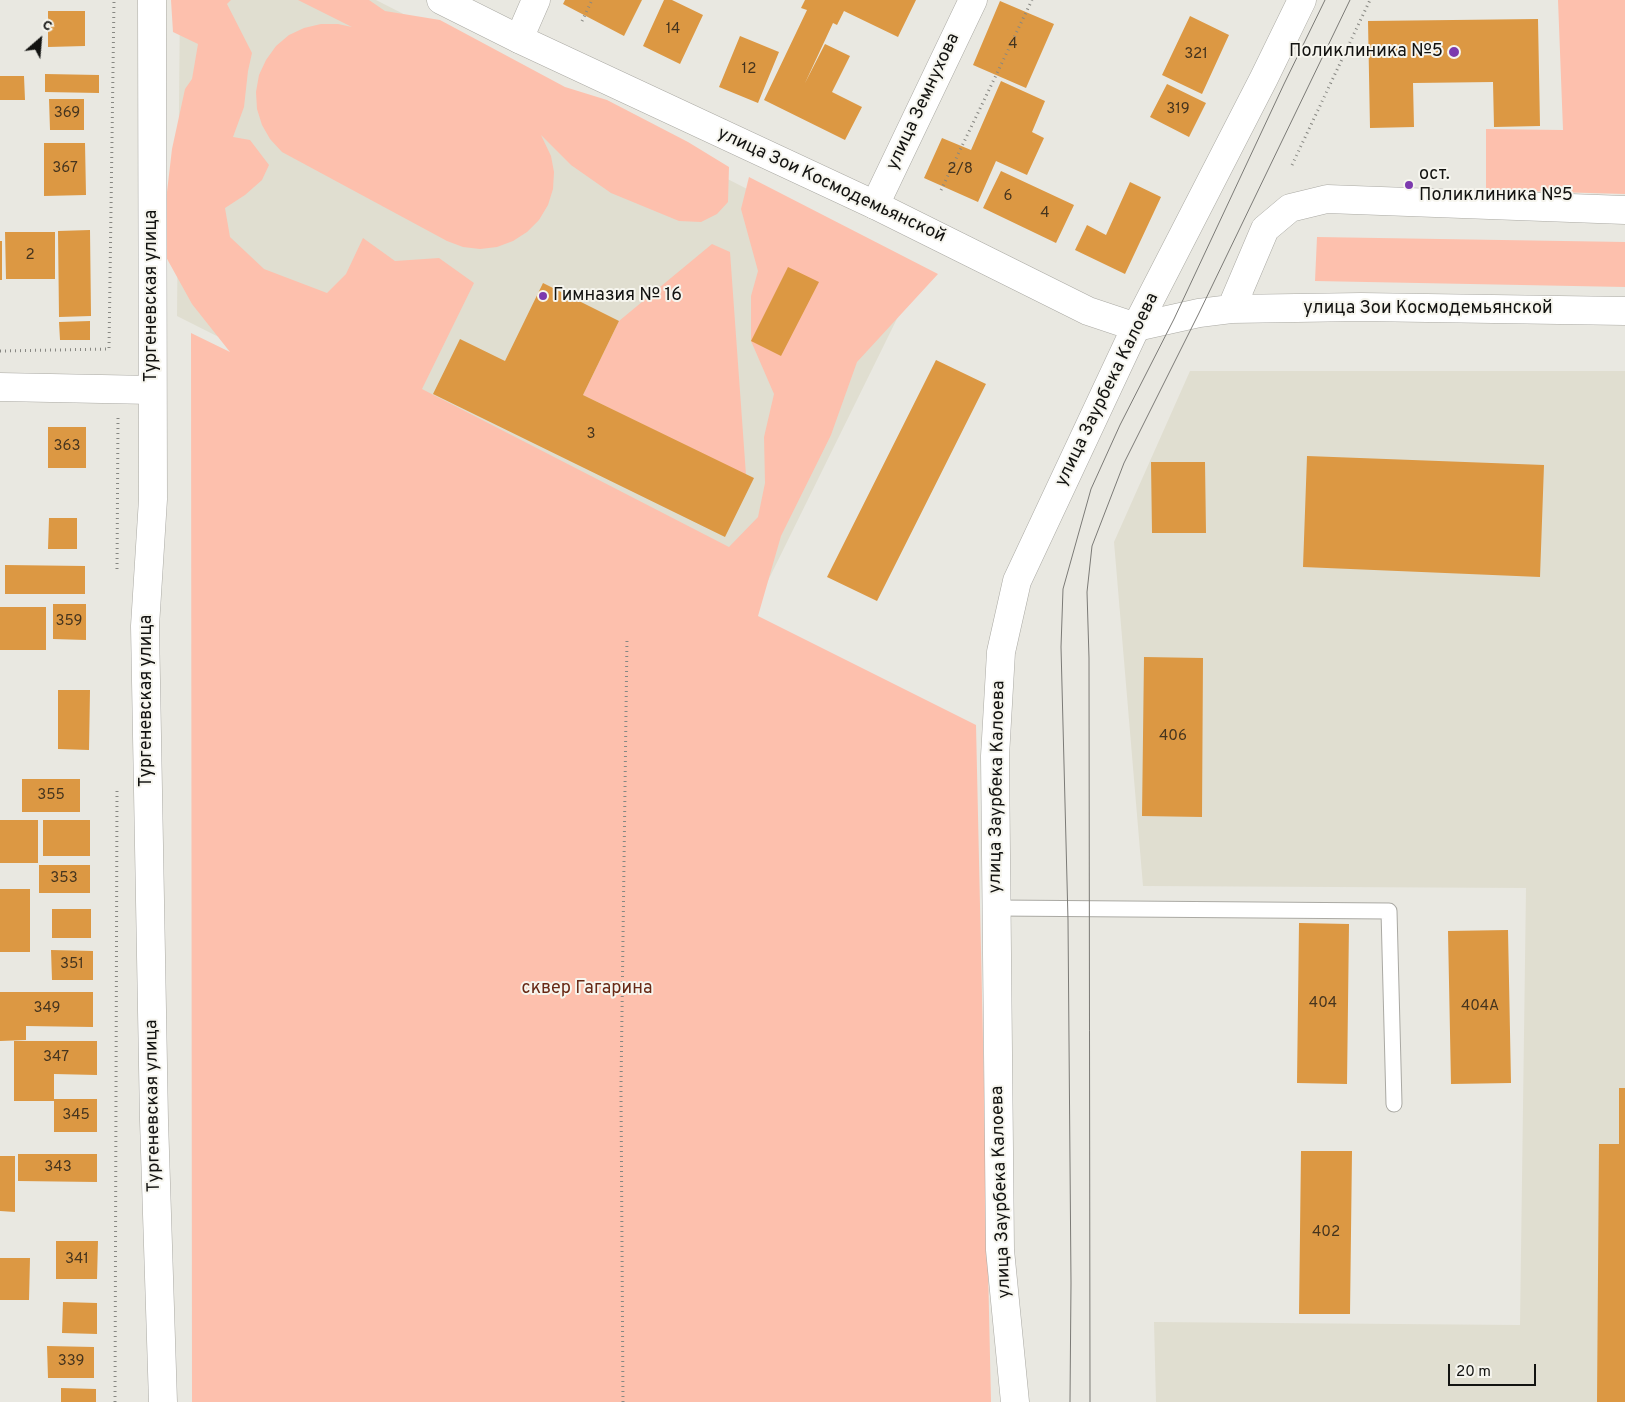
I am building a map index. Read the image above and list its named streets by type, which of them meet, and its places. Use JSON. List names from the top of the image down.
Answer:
{
  "streets": {
    "street": [
      "улица Земнухова",
      "улица Зои Космодемьянской",
      "Тургеневская улица",
      "улица Заурбека Калоева"
    ]
  },
  "crossings": [
    ["улица Земнухова", "улица Зои Космодемьянской"],
    ["улица Зои Космодемьянской", "улица Заурбека Калоева"]
  ],
  "parks": ["сквер Гагарина"],
  "places": ["Поликлиника №5", "ост. Поликлиника №5", "Гимназия № 16"],
  "house_numbers": [
    "14",
    "4",
    "321",
    "12",
    "319",
    "369",
    "367",
    "2/8",
    "6",
    "4",
    "2",
    "3",
    "363",
    "359",
    "406",
    "355",
    "353",
    "351",
    "404",
    "404А",
    "349",
    "347",
    "345",
    "343",
    "402",
    "341",
    "339"
  ],
  "scale_bar": "20 m",
  "north": "top right"
}
